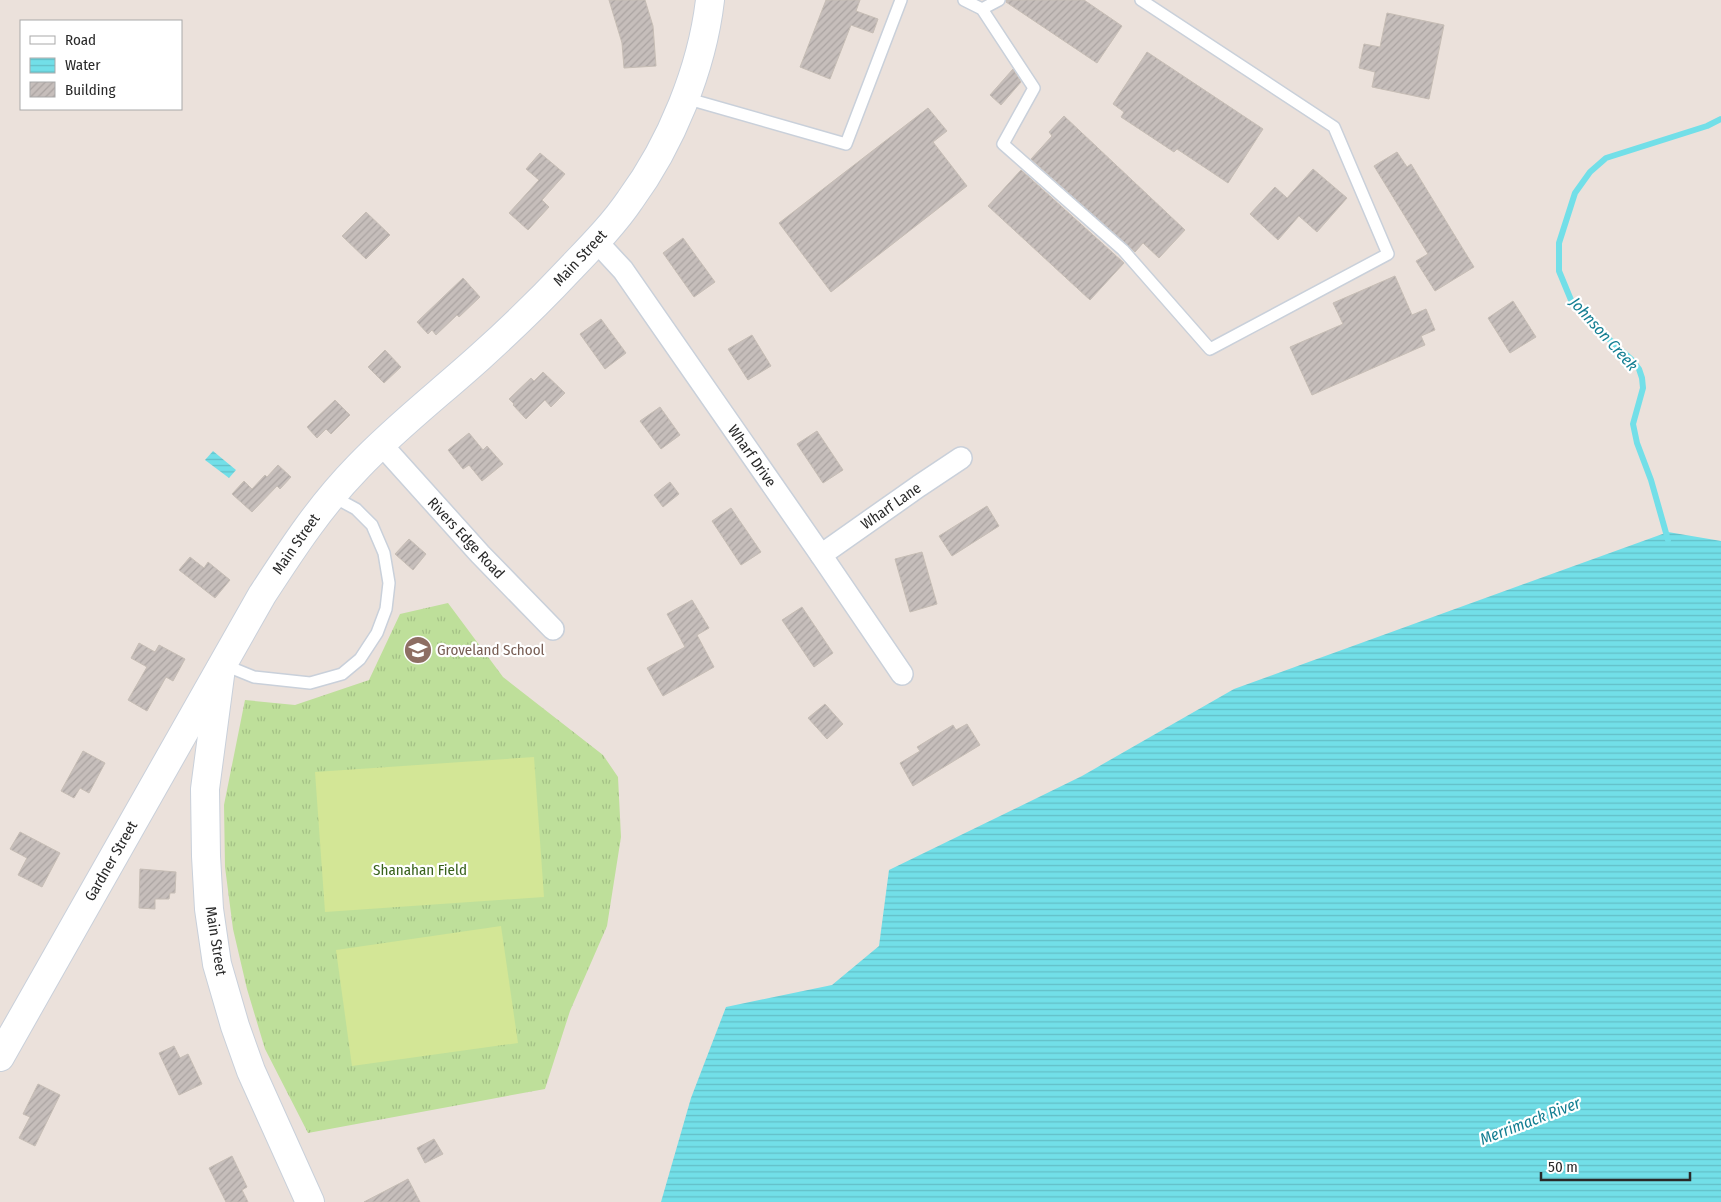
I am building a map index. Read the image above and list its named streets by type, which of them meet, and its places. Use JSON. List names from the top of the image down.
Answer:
{
  "streets": {
    "main road": ["Main Street", "Gardner Street"],
    "street": ["Wharf Drive", "Wharf Lane", "Rivers Edge Road"]
  },
  "crossings": [
    ["Main Street", "Wharf Drive"],
    ["Main Street", "Rivers Edge Road"],
    ["Main Street", "Gardner Street"],
    ["Wharf Drive", "Wharf Lane"]
  ],
  "water": ["Johnson Creek", "Merrimack River"],
  "parks": ["Shanahan Field"],
  "places": {
    "school or university": ["Groveland School"]
  },
  "legend": ["Road", "Water", "Building"],
  "scale_bar": "50 m"
}
